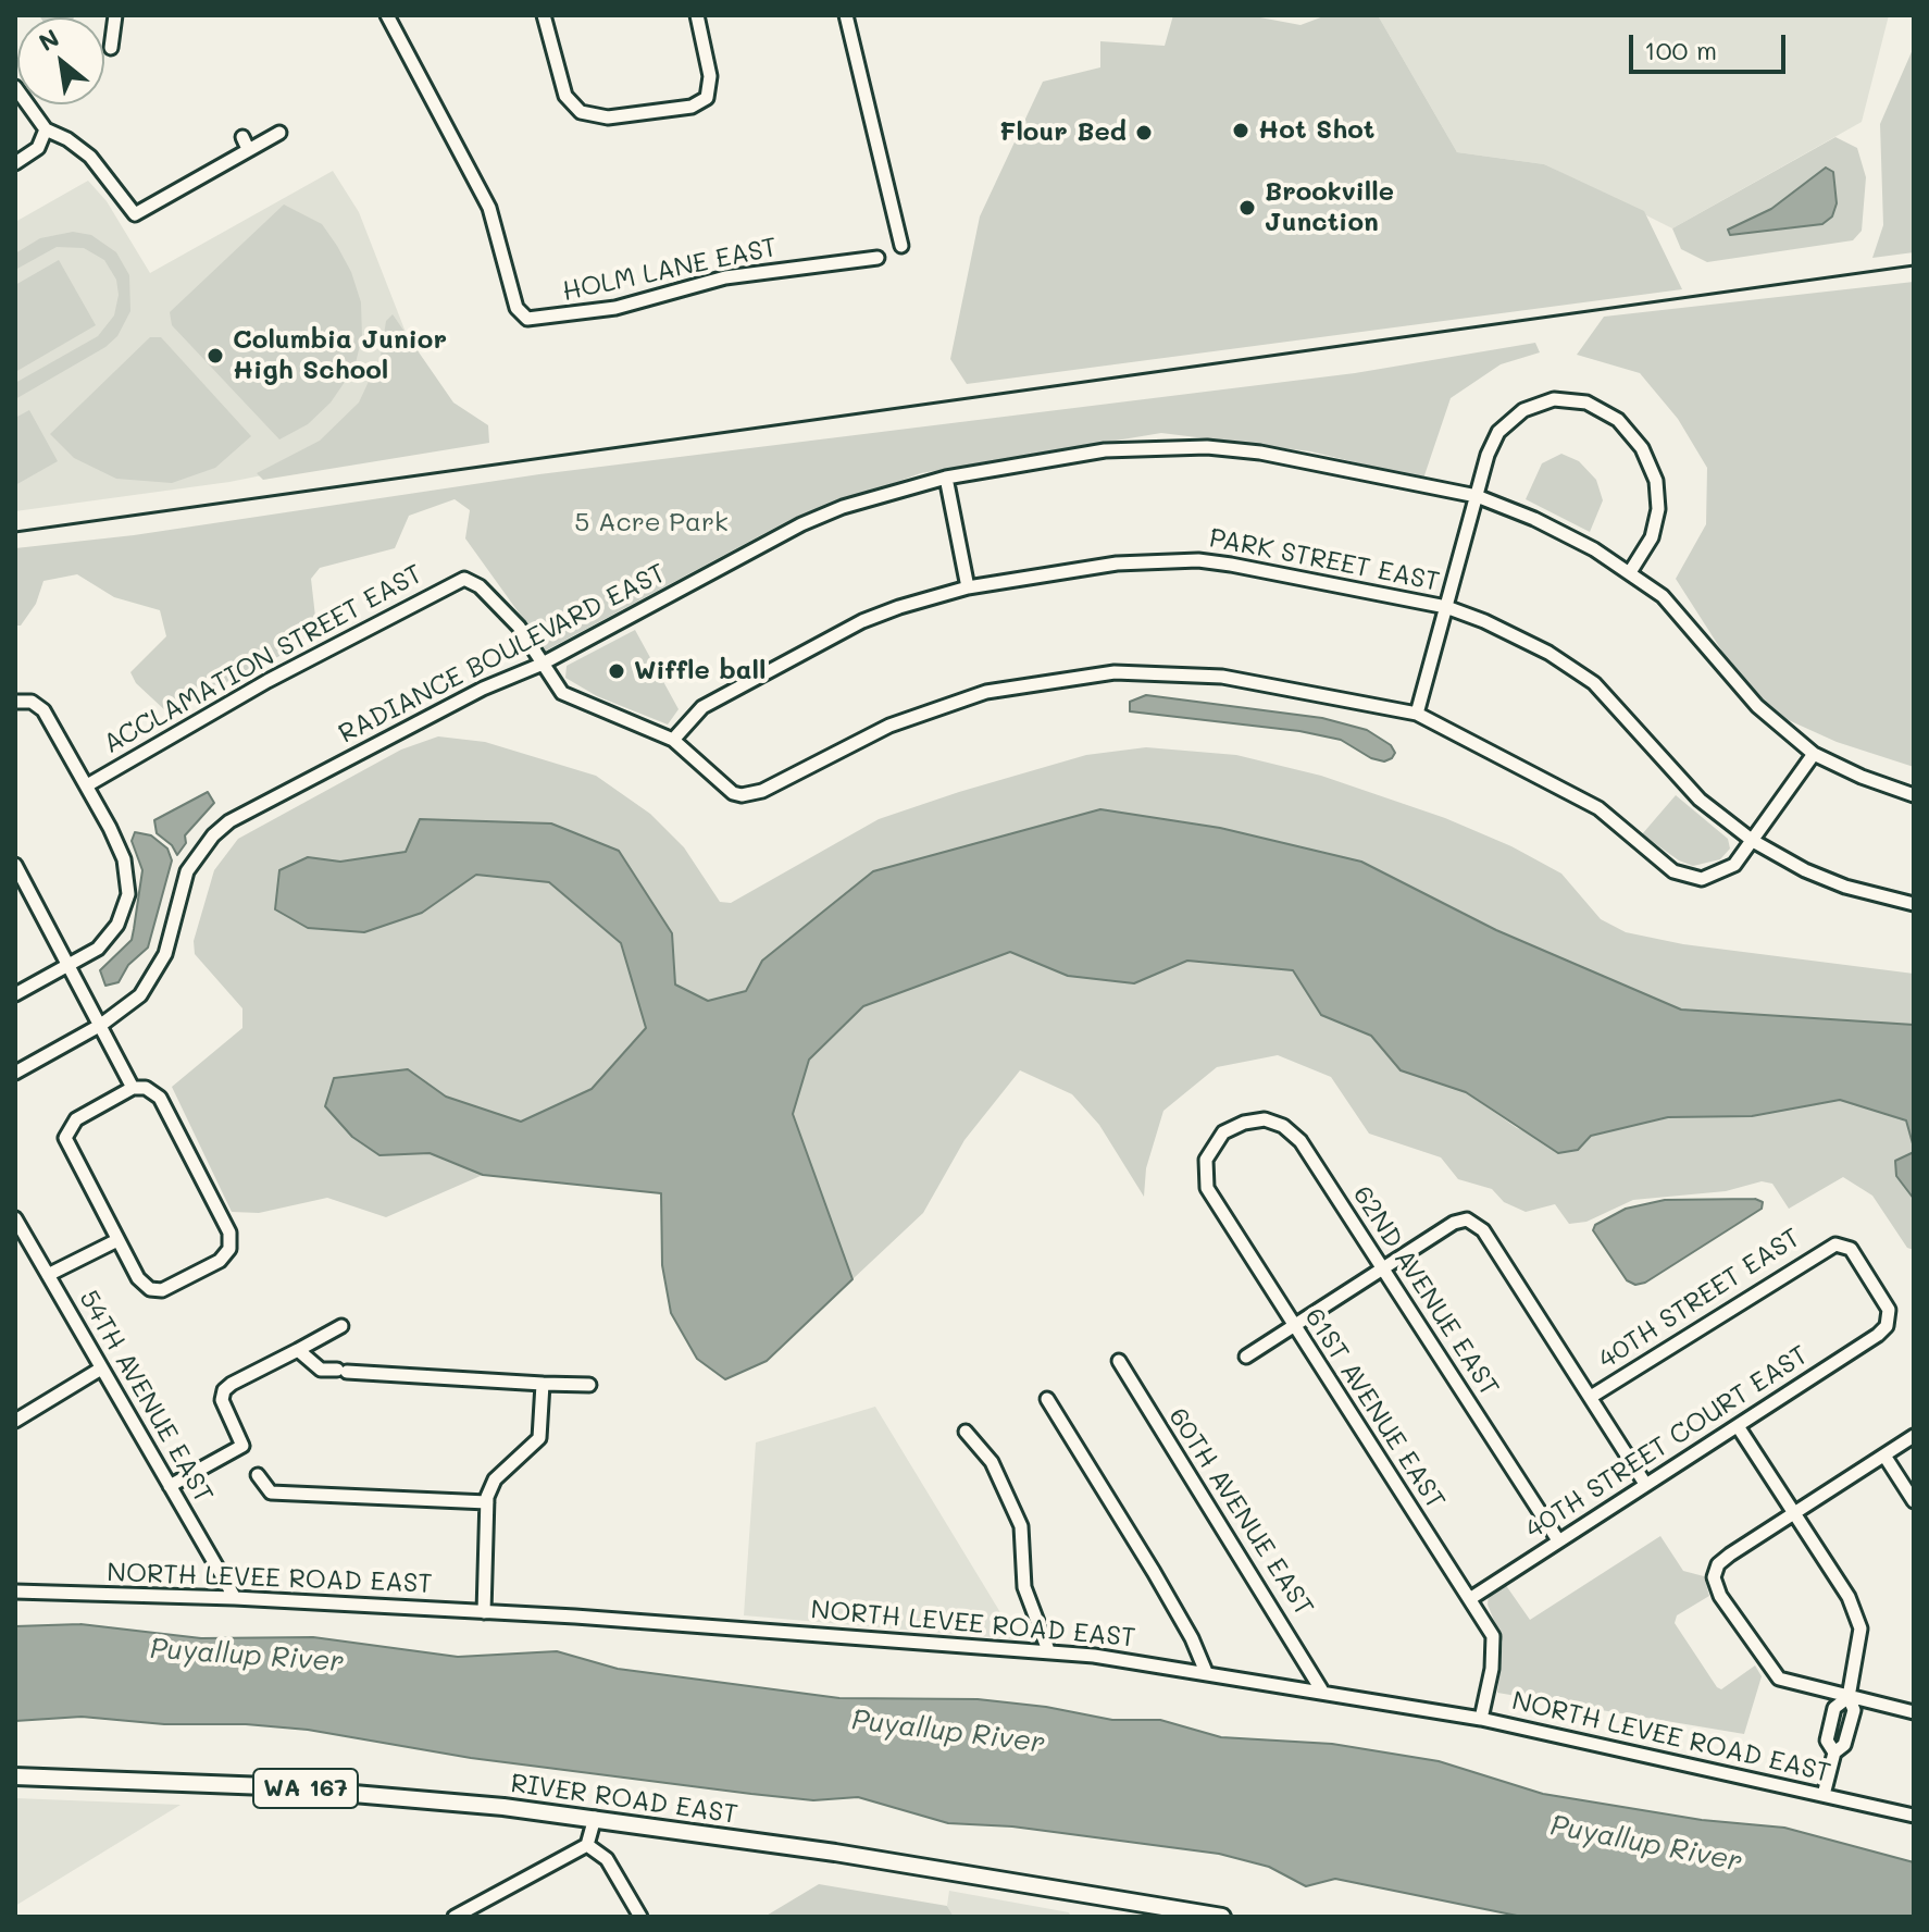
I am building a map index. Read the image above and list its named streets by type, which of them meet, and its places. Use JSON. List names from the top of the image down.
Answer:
{
  "streets": {
    "main road": ["WA 167", "RIVER ROAD EAST"],
    "street": [
      "HOLM LANE EAST",
      "PARK STREET EAST",
      "RADIANCE BOULEVARD EAST",
      "ACCLAMATION STREET EAST",
      "62ND AVENUE EAST",
      "40TH STREET EAST",
      "54TH AVENUE EAST",
      "61ST AVENUE EAST",
      "40TH STREET COURT EAST",
      "60TH AVENUE EAST",
      "NORTH LEVEE ROAD EAST"
    ]
  },
  "crossings": [
    ["RADIANCE BOULEVARD EAST", "ACCLAMATION STREET EAST"],
    ["62ND AVENUE EAST", "61ST AVENUE EAST"],
    ["62ND AVENUE EAST", "40TH STREET COURT EAST"],
    ["40TH STREET EAST", "40TH STREET COURT EAST"],
    ["54TH AVENUE EAST", "NORTH LEVEE ROAD EAST"],
    ["61ST AVENUE EAST", "40TH STREET COURT EAST"],
    ["61ST AVENUE EAST", "NORTH LEVEE ROAD EAST"],
    ["60TH AVENUE EAST", "NORTH LEVEE ROAD EAST"]
  ],
  "water": ["Puyallup River"],
  "parks": ["5 Acre Park"],
  "places": [
    "Hot Shot",
    "Flour Bed",
    "Brookville Junction",
    "Columbia Junior High School",
    "Wiffle ball"
  ],
  "scale_bar": "100 m",
  "north": "top left"
}
